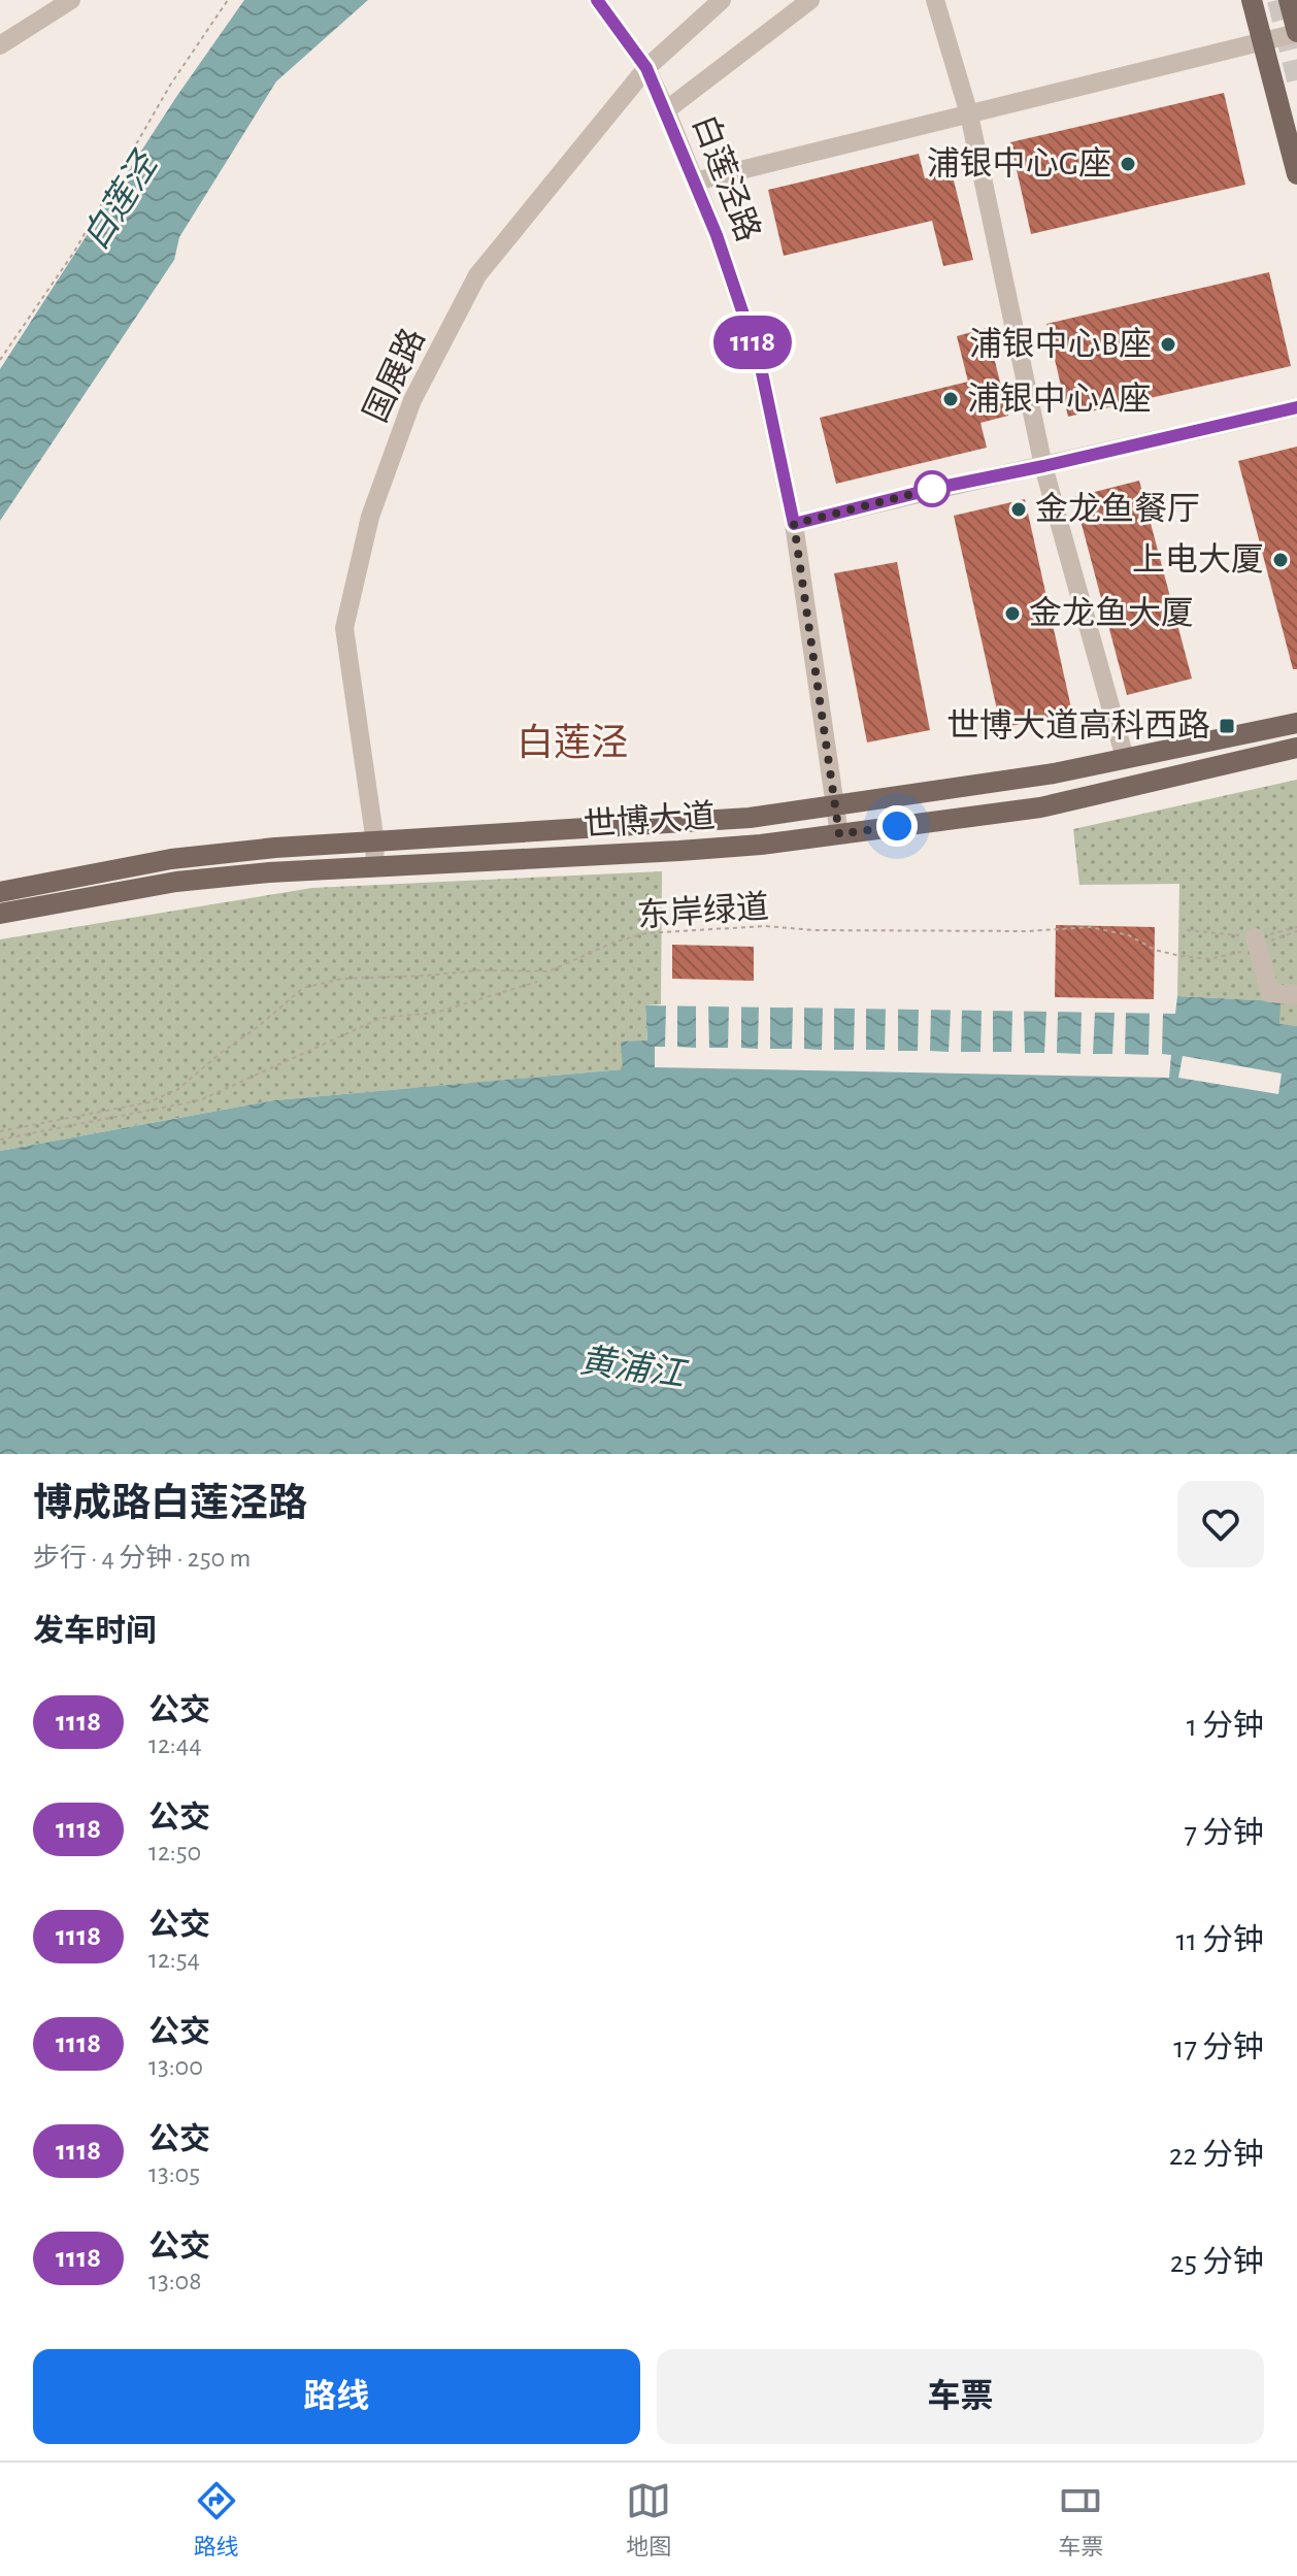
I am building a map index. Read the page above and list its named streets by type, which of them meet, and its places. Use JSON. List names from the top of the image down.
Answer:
{
  "streets": {
    "main road": ["世博大道"],
    "street": ["白莲泾路", "国展路"],
    "path": ["东岸绿道"]
  },
  "crossings": [
    ["白莲泾路", "国展路"],
    ["白莲泾路", "世博大道"],
    ["国展路", "世博大道"]
  ],
  "districts": ["白莲泾"],
  "water": ["白莲泾", "黄浦江"],
  "places": {
    "other": [
      "浦银中心G座",
      "浦银中心B座",
      "浦银中心A座",
      "金龙鱼餐厅",
      "上电大厦",
      "金龙鱼大厦"
    ],
    "transit": ["世博大道高科西路"]
  },
  "lines": ["bus line 1118"],
  "page": {
    "on_map": "1118",
    "heading": [
      ["博成路白莲泾路", "步行 · 4 分钟 · 250 m"],
      "发车时间"
    ],
    "list": [
      {
        "mark": "1118",
        "name": "公交",
        "note": "12:44",
        "value": "1 分钟"
      },
      {
        "mark": "1118",
        "name": "公交",
        "note": "12:50",
        "value": "7 分钟"
      },
      {
        "mark": "1118",
        "name": "公交",
        "note": "12:54",
        "value": "11 分钟"
      },
      {
        "mark": "1118",
        "name": "公交",
        "note": "13:00",
        "value": "17 分钟"
      },
      {
        "mark": "1118",
        "name": "公交",
        "note": "13:05",
        "value": "22 分钟"
      },
      {
        "mark": "1118",
        "name": "公交",
        "note": "13:08",
        "value": "25 分钟"
      }
    ],
    "buttons": ["路线", "车票"],
    "tabs": ["路线", "地图", "车票"]
  }
}
